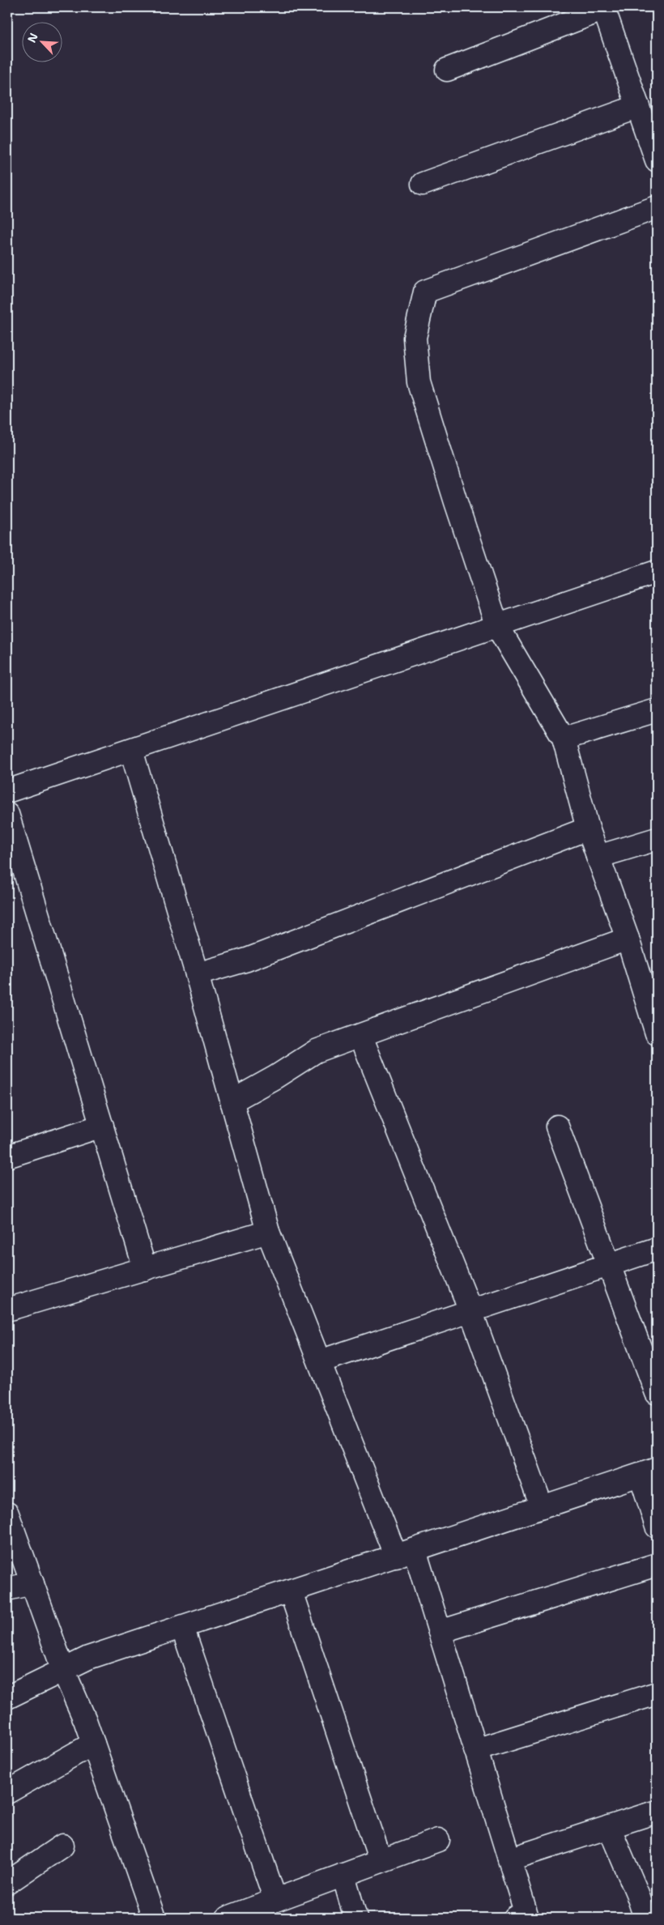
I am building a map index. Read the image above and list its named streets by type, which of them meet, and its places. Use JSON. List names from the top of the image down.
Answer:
{
  "north": "top left"
}
